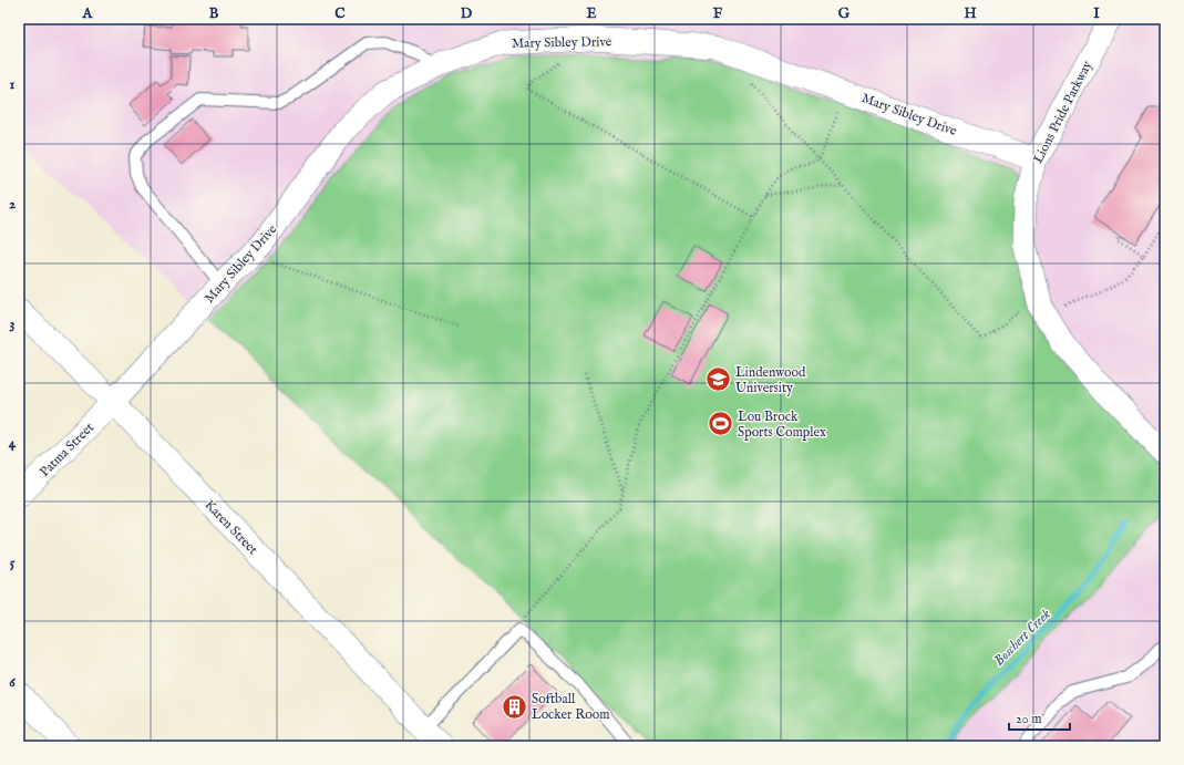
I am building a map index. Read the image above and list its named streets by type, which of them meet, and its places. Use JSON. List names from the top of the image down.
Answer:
{
  "streets": {
    "street": [
      "Mary Sibley Drive",
      "Lions Pride Parkway",
      "Patma Street",
      "Karen Street"
    ]
  },
  "crossings": [
    ["Mary Sibley Drive", "Lions Pride Parkway"],
    ["Mary Sibley Drive", "Patma Street"],
    ["Mary Sibley Drive", "Karen Street"],
    ["Patma Street", "Karen Street"]
  ],
  "water": ["Boschert Creek"],
  "places": {
    "school or university": ["Lindenwood University"],
    "sports": ["Lou Brock Sports Complex"],
    "building": ["Softball Locker Room"]
  },
  "scale_bar": "20 m",
  "grid": {
    "columns": [
      "A",
      "B",
      "C",
      "D",
      "E",
      "F",
      "G",
      "H",
      "I"
    ],
    "rows": [
      "1",
      "2",
      "3",
      "4",
      "5",
      "6"
    ]
  }
}
